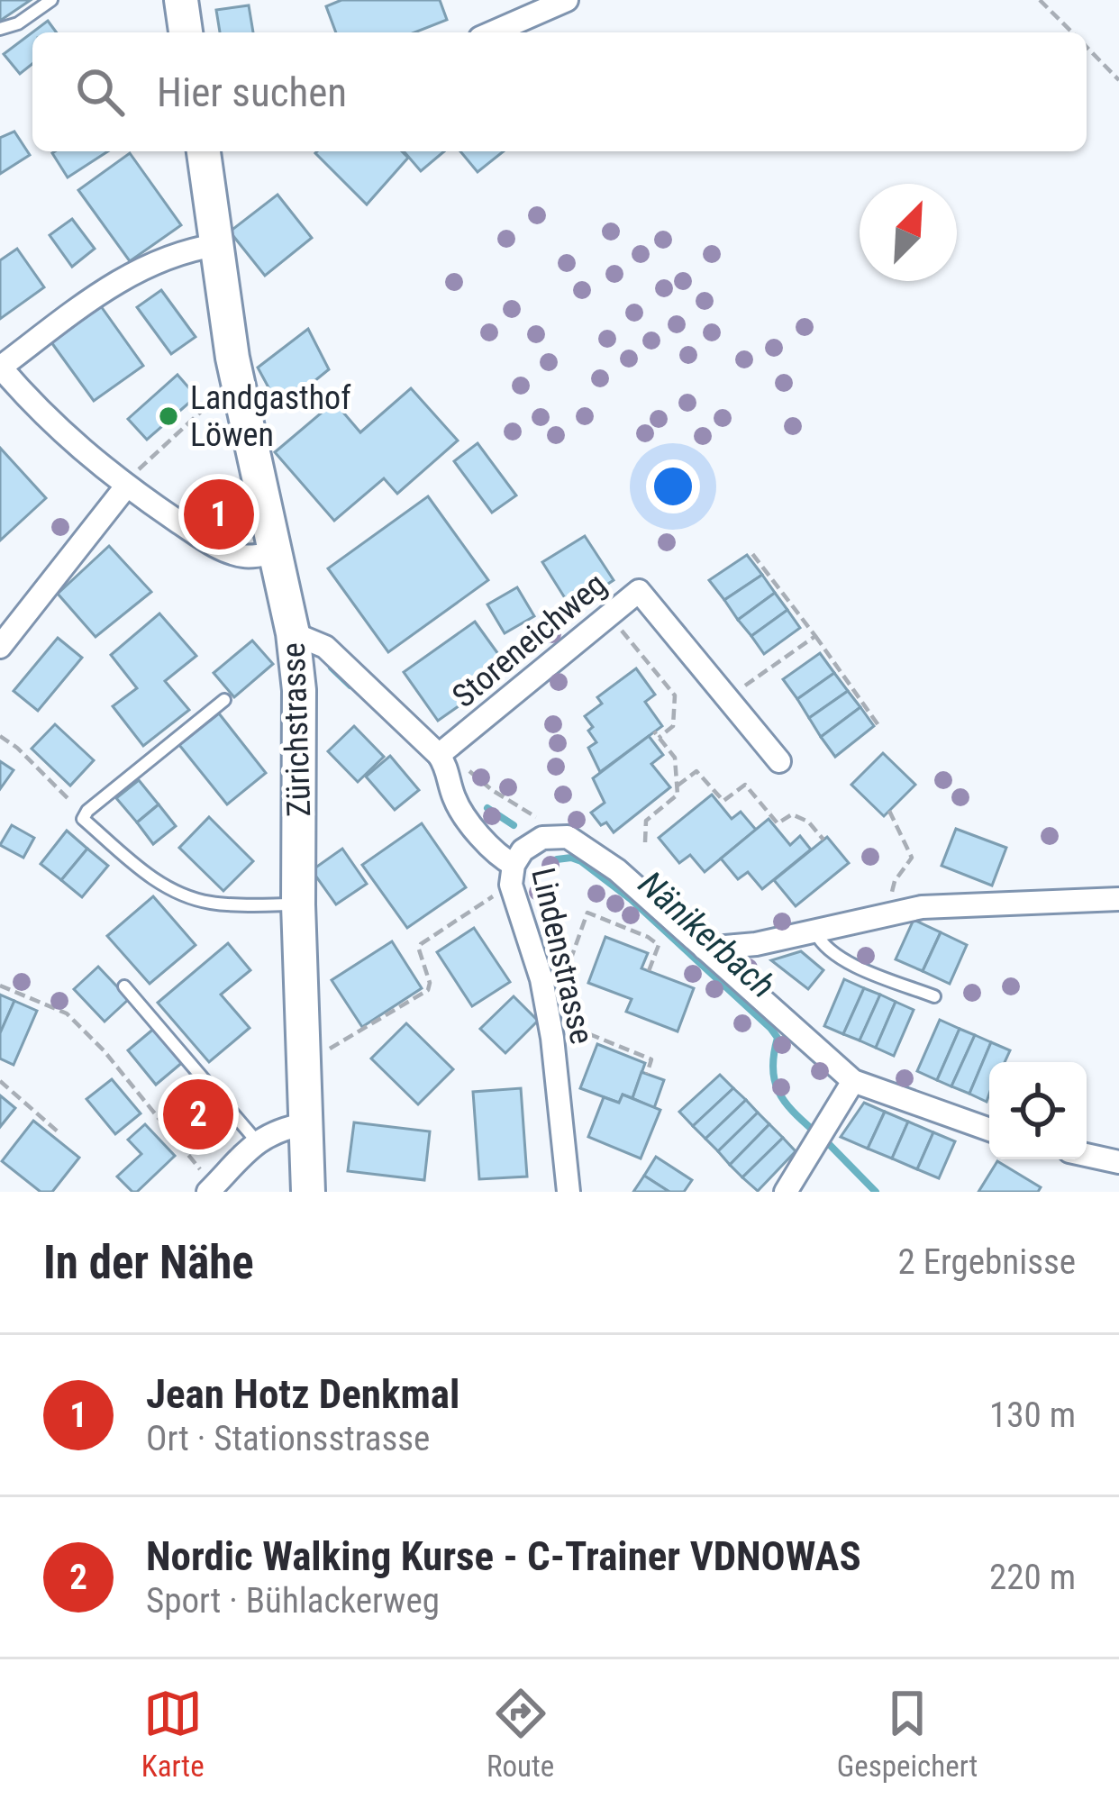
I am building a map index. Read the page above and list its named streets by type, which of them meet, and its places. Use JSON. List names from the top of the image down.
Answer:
{
  "streets": {
    "main road": ["Zürichstrasse"],
    "street": ["Storeneichweg", "Lindenstrasse"]
  },
  "crossings": [
    ["Storeneichweg", "Lindenstrasse"],
    ["Zürichstrasse", "Lindenstrasse"]
  ],
  "water": ["Nänikerbach"],
  "places": ["Landgasthof Löwen"],
  "north": "top right",
  "page": {
    "search": "Hier suchen",
    "pins": ["1", "2"],
    "heading": ["In der Nähe", "2 Ergebnisse"],
    "list": [
      {
        "mark": "1",
        "name": "Jean Hotz Denkmal",
        "note": "Ort · Stationsstrasse",
        "value": "130 m"
      },
      {
        "mark": "2",
        "name": "Nordic Walking Kurse - C-Trainer VDNOWAS",
        "note": "Sport · Bühlackerweg",
        "value": "220 m"
      }
    ],
    "nav": ["Karte", "Route", "Gespeichert"]
  }
}
